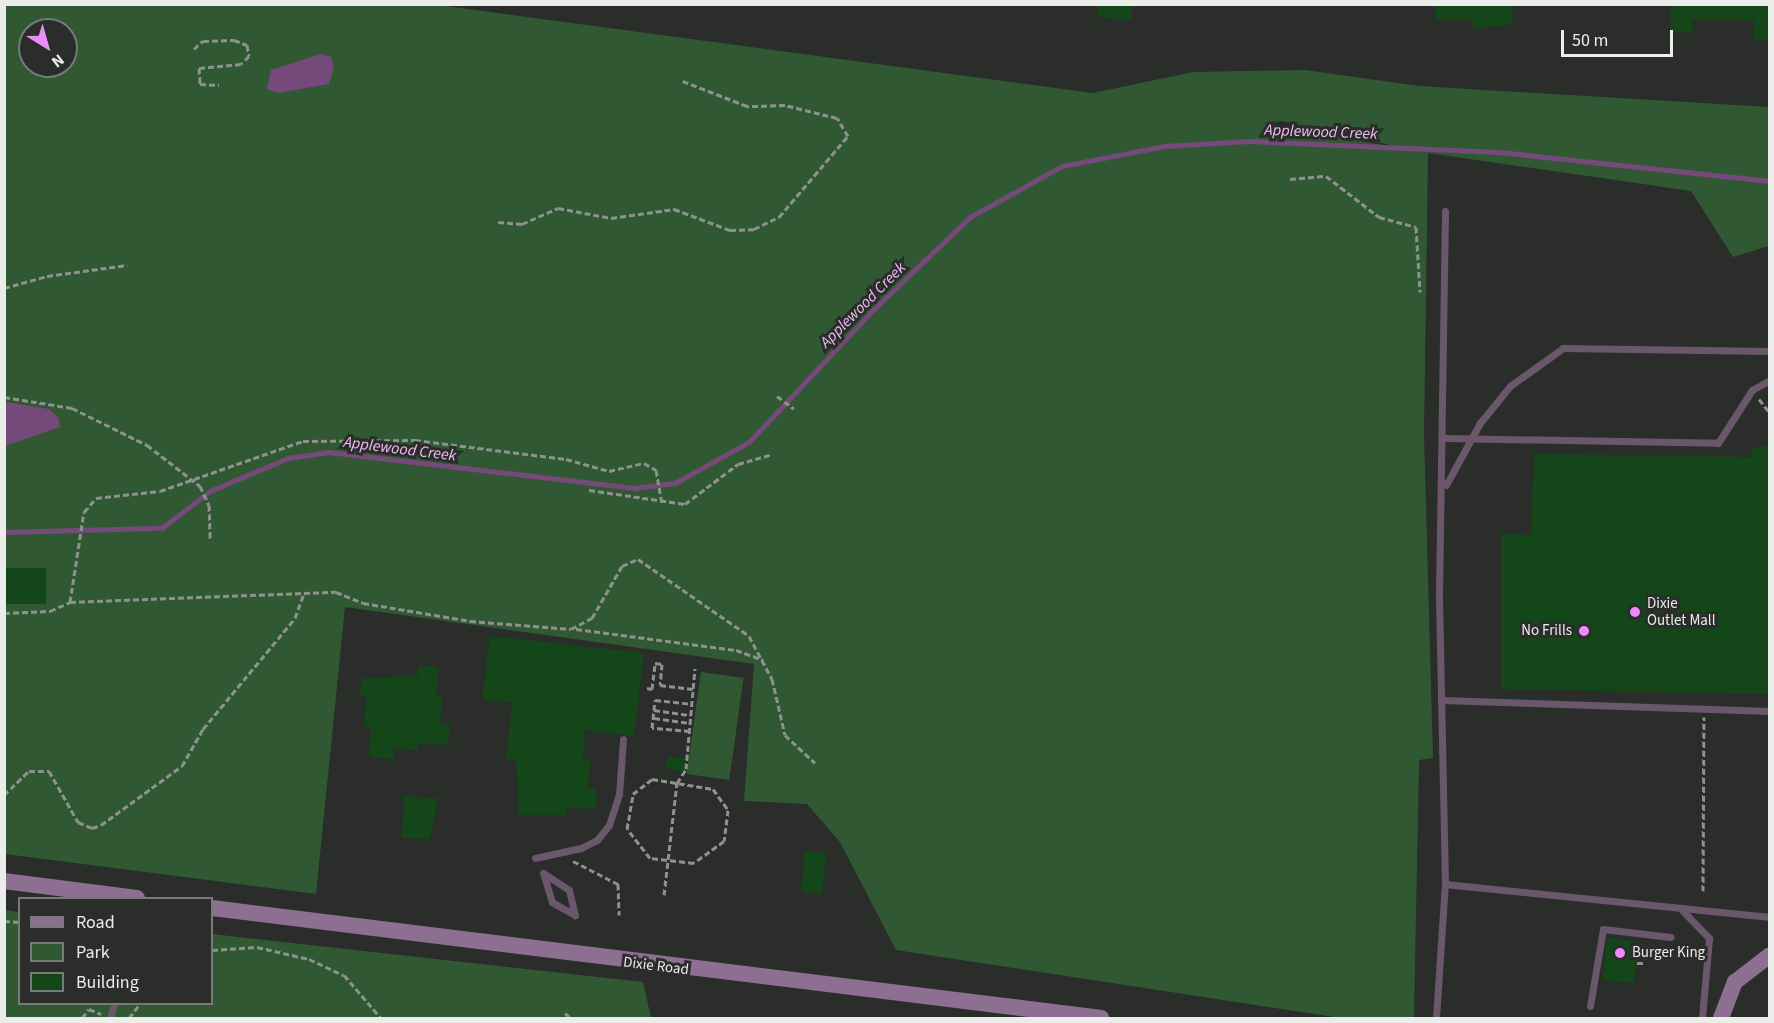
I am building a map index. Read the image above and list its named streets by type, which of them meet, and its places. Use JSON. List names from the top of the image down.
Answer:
{
  "streets": {
    "main road": ["Dixie Road"]
  },
  "water": ["Applewood Creek"],
  "places": ["Dixie Outlet Mall", "No Frills", "Burger King"],
  "legend": ["Road", "Park", "Building"],
  "scale_bar": "50 m",
  "north": "bottom right"
}
